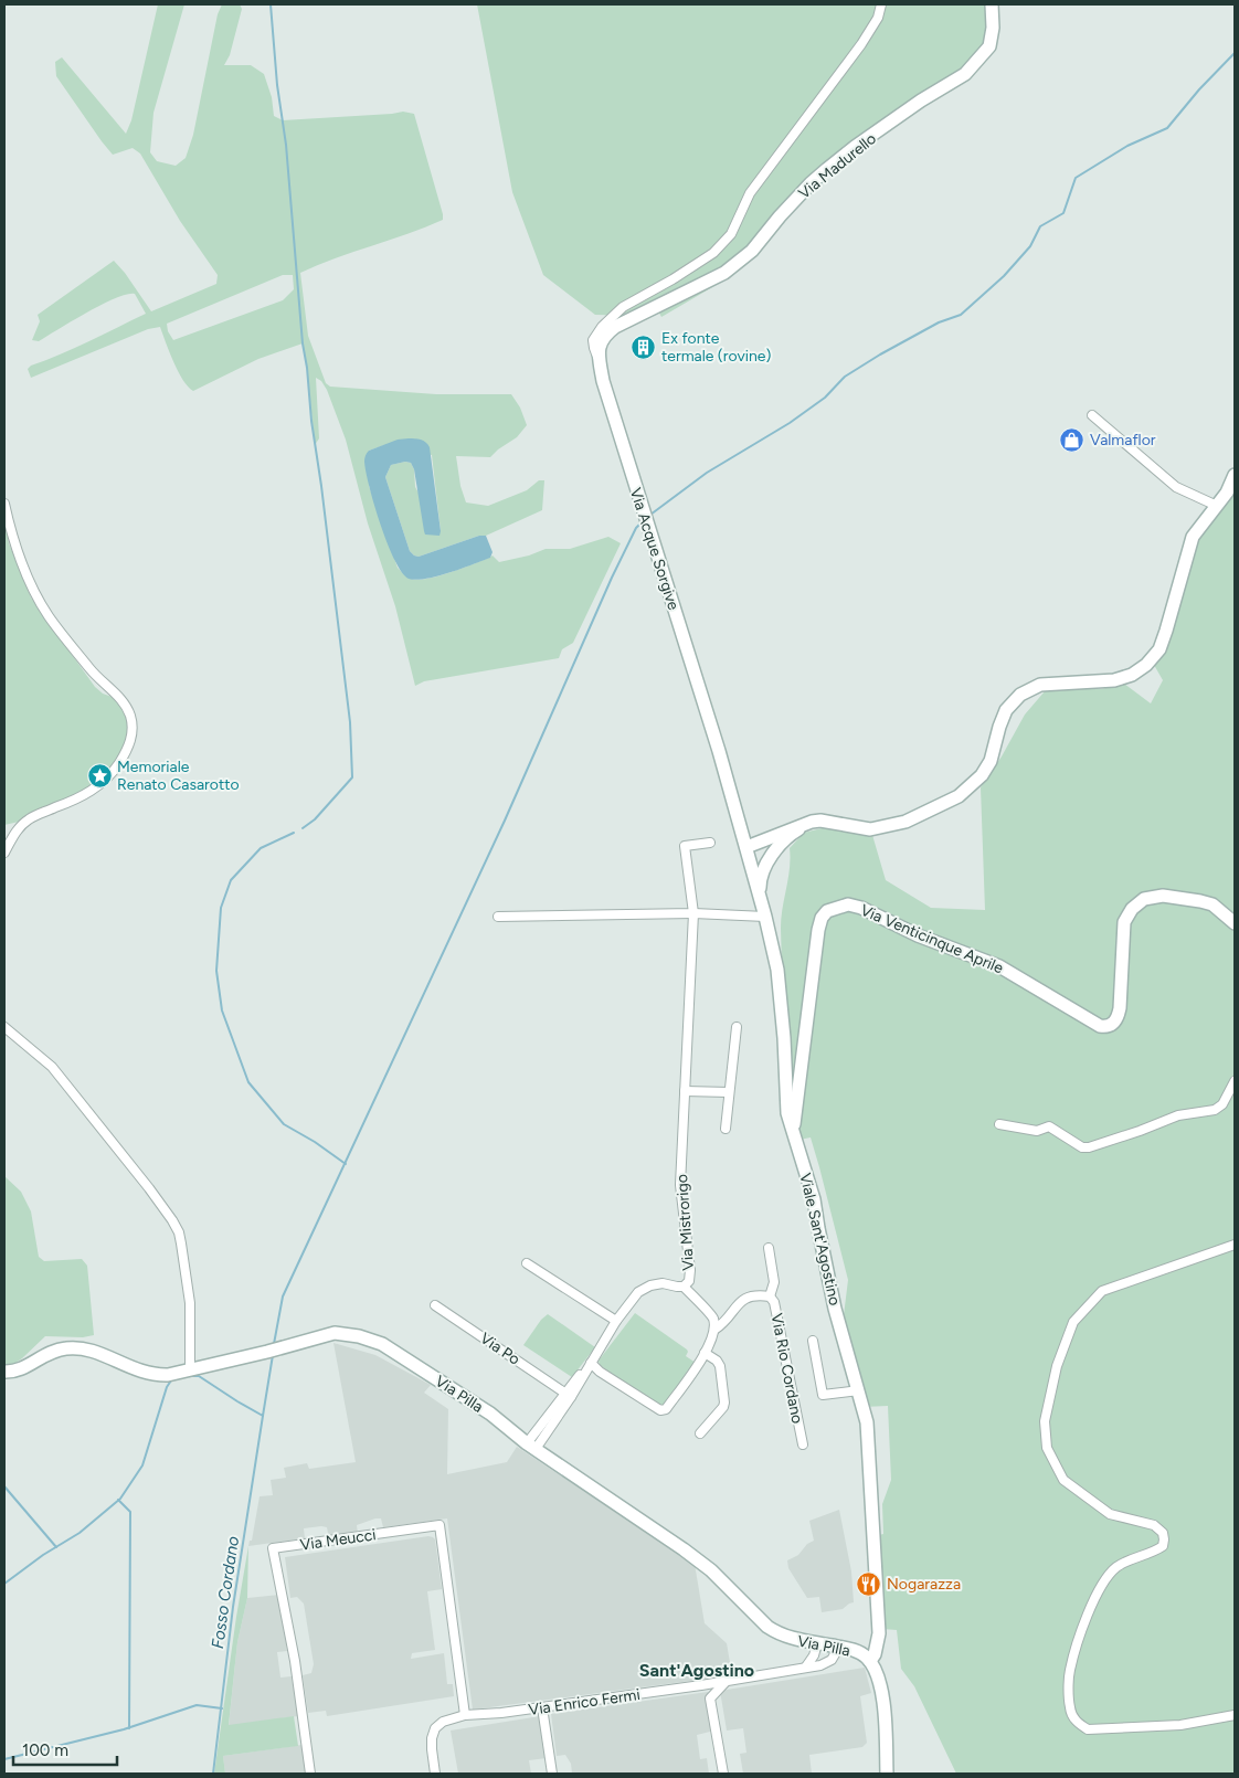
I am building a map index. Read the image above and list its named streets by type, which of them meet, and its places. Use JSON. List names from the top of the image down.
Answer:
{
  "streets": {
    "street": [
      "Via Madurello",
      "Via Acque Sorgive",
      "Via Venticinque Aprile",
      "Via Mistrorigo",
      "Viale Sant'Agostino",
      "Via Po",
      "Via Rio Cordano",
      "Via Pilla",
      "Via Meucci",
      "Via Enrico Fermi"
    ]
  },
  "crossings": [
    ["Via Madurello", "Via Acque Sorgive"],
    ["Via Acque Sorgive", "Viale Sant'Agostino"],
    ["Via Venticinque Aprile", "Viale Sant'Agostino"],
    ["Via Mistrorigo", "Via Rio Cordano"],
    ["Viale Sant'Agostino", "Via Pilla"],
    ["Via Pilla", "Via Enrico Fermi"],
    ["Via Meucci", "Via Enrico Fermi"]
  ],
  "districts": ["Sant'Agostino"],
  "water": ["Fosso Cordano"],
  "places": {
    "building": ["Ex fonte termale (rovine)"],
    "shop": ["Valmaflor"],
    "place": ["Memoriale Renato Casarotto"],
    "restaurant": ["Nogarazza"]
  },
  "scale_bar": "100 m"
}
